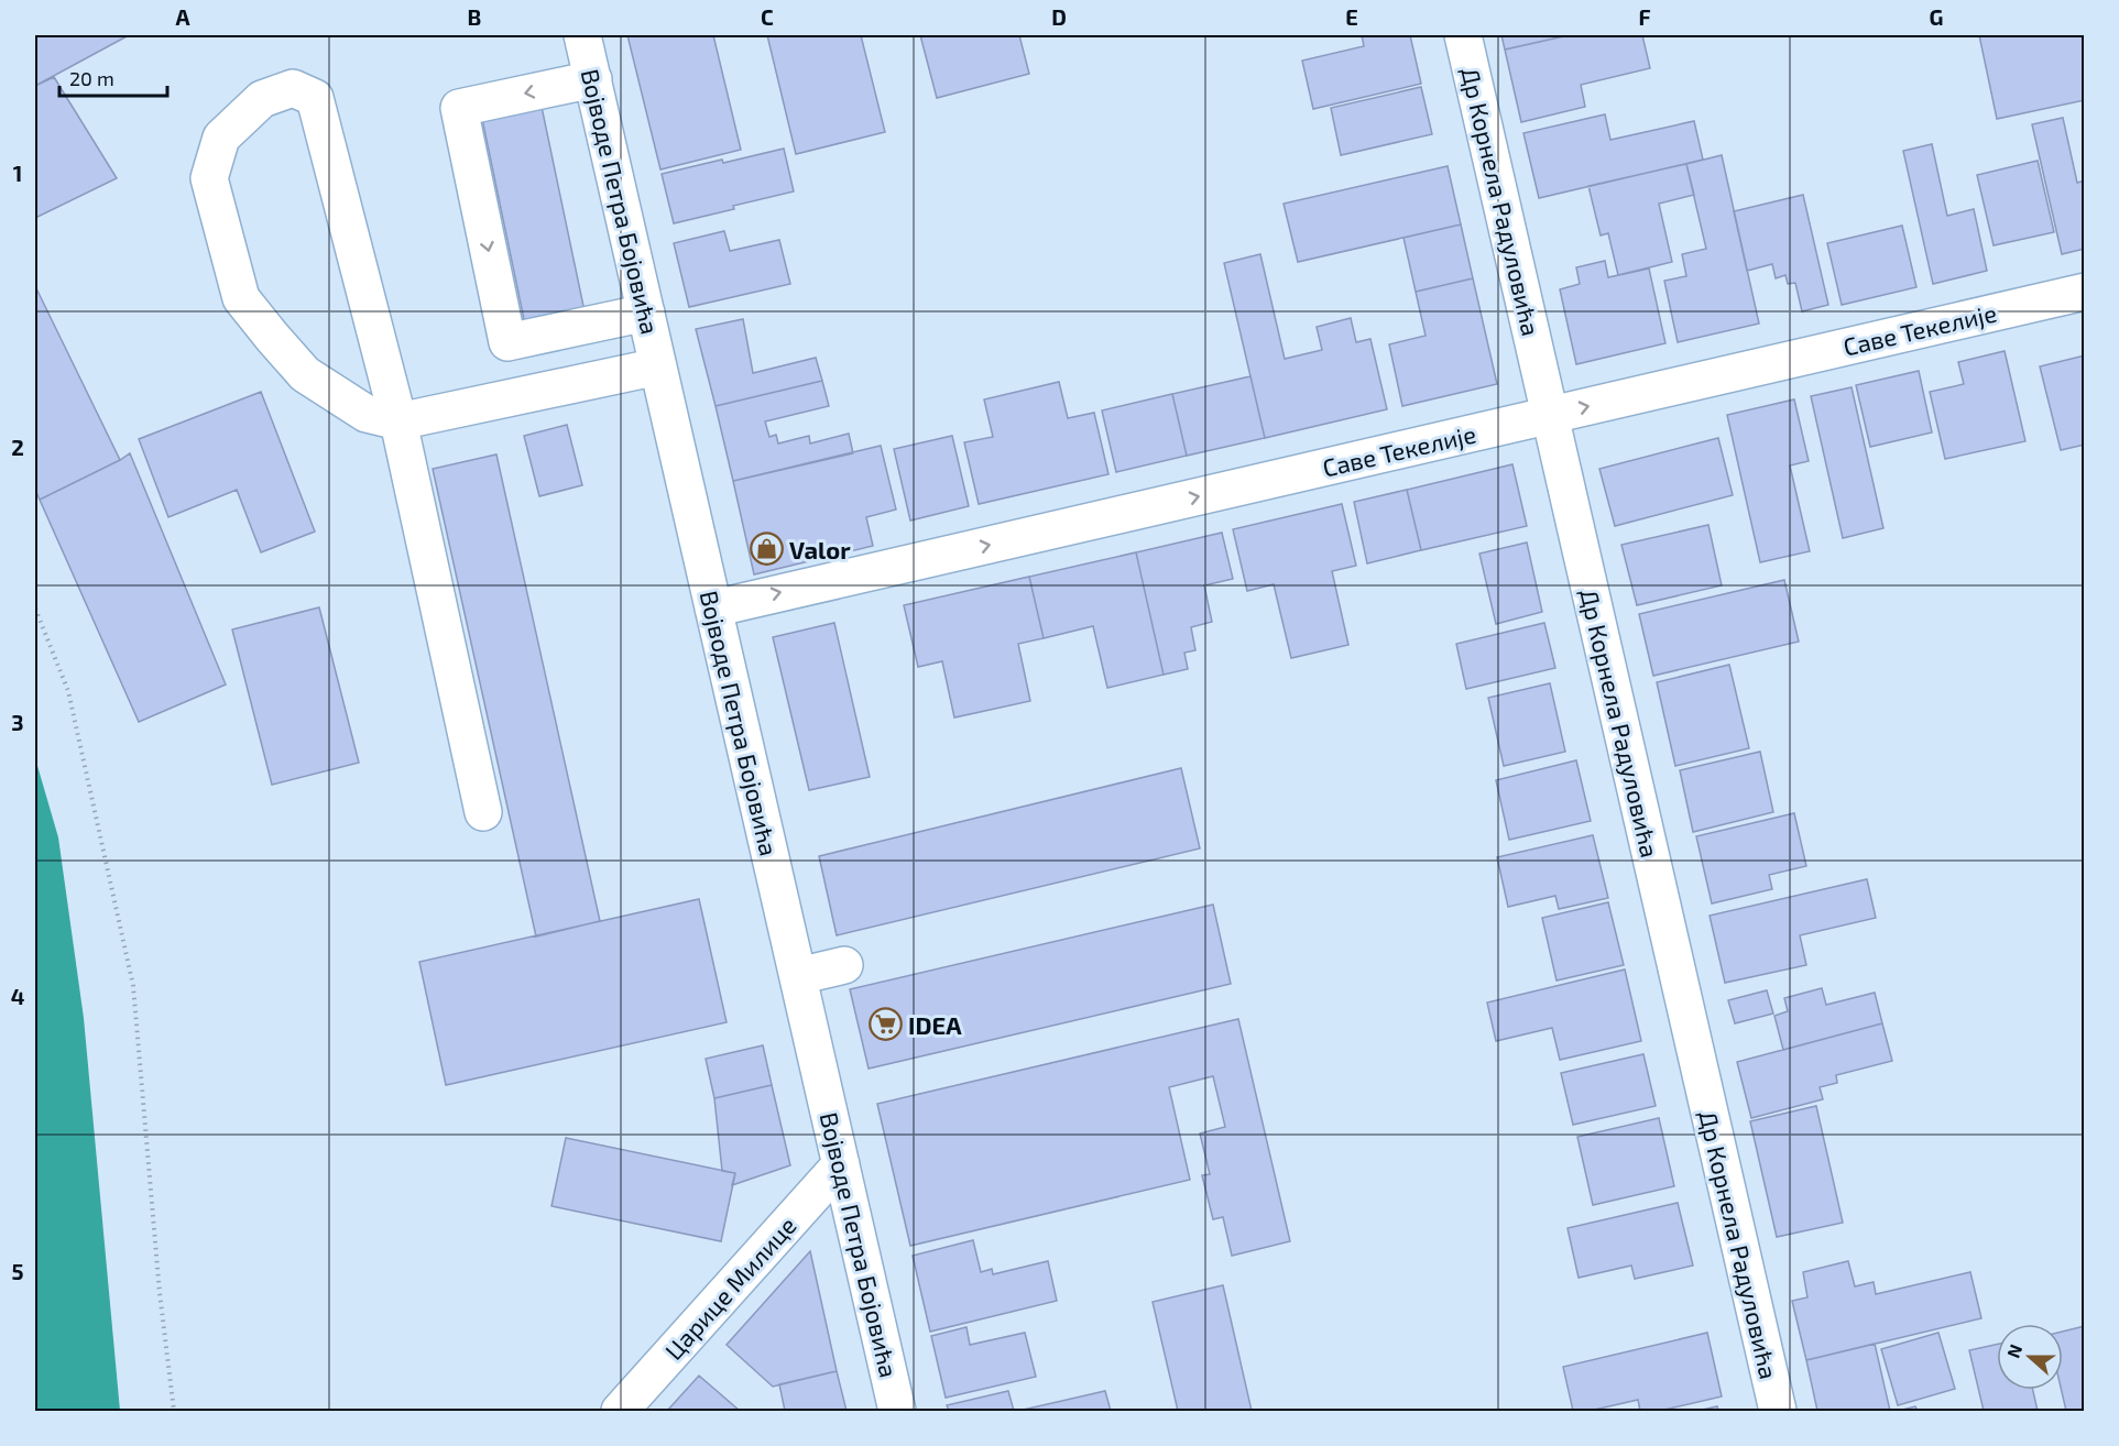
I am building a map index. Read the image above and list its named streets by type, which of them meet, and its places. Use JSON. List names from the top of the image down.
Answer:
{
  "streets": {
    "street": [
      "Војводе Петра Бојовића",
      "Др Корнела Радуловића",
      "Саве Текелије",
      "Царице Милице"
    ]
  },
  "crossings": [
    ["Војводе Петра Бојовића", "Саве Текелије"],
    ["Војводе Петра Бојовића", "Царице Милице"],
    ["Др Корнела Радуловића", "Саве Текелије"]
  ],
  "one_way": ["Саве Текелије"],
  "places": {
    "shop": ["Valor"],
    "supermarket": ["IDEA"]
  },
  "scale_bar": "20 m",
  "north": "left",
  "grid": {
    "columns": [
      "A",
      "B",
      "C",
      "D",
      "E",
      "F",
      "G"
    ],
    "rows": [
      "1",
      "2",
      "3",
      "4",
      "5"
    ]
  }
}
